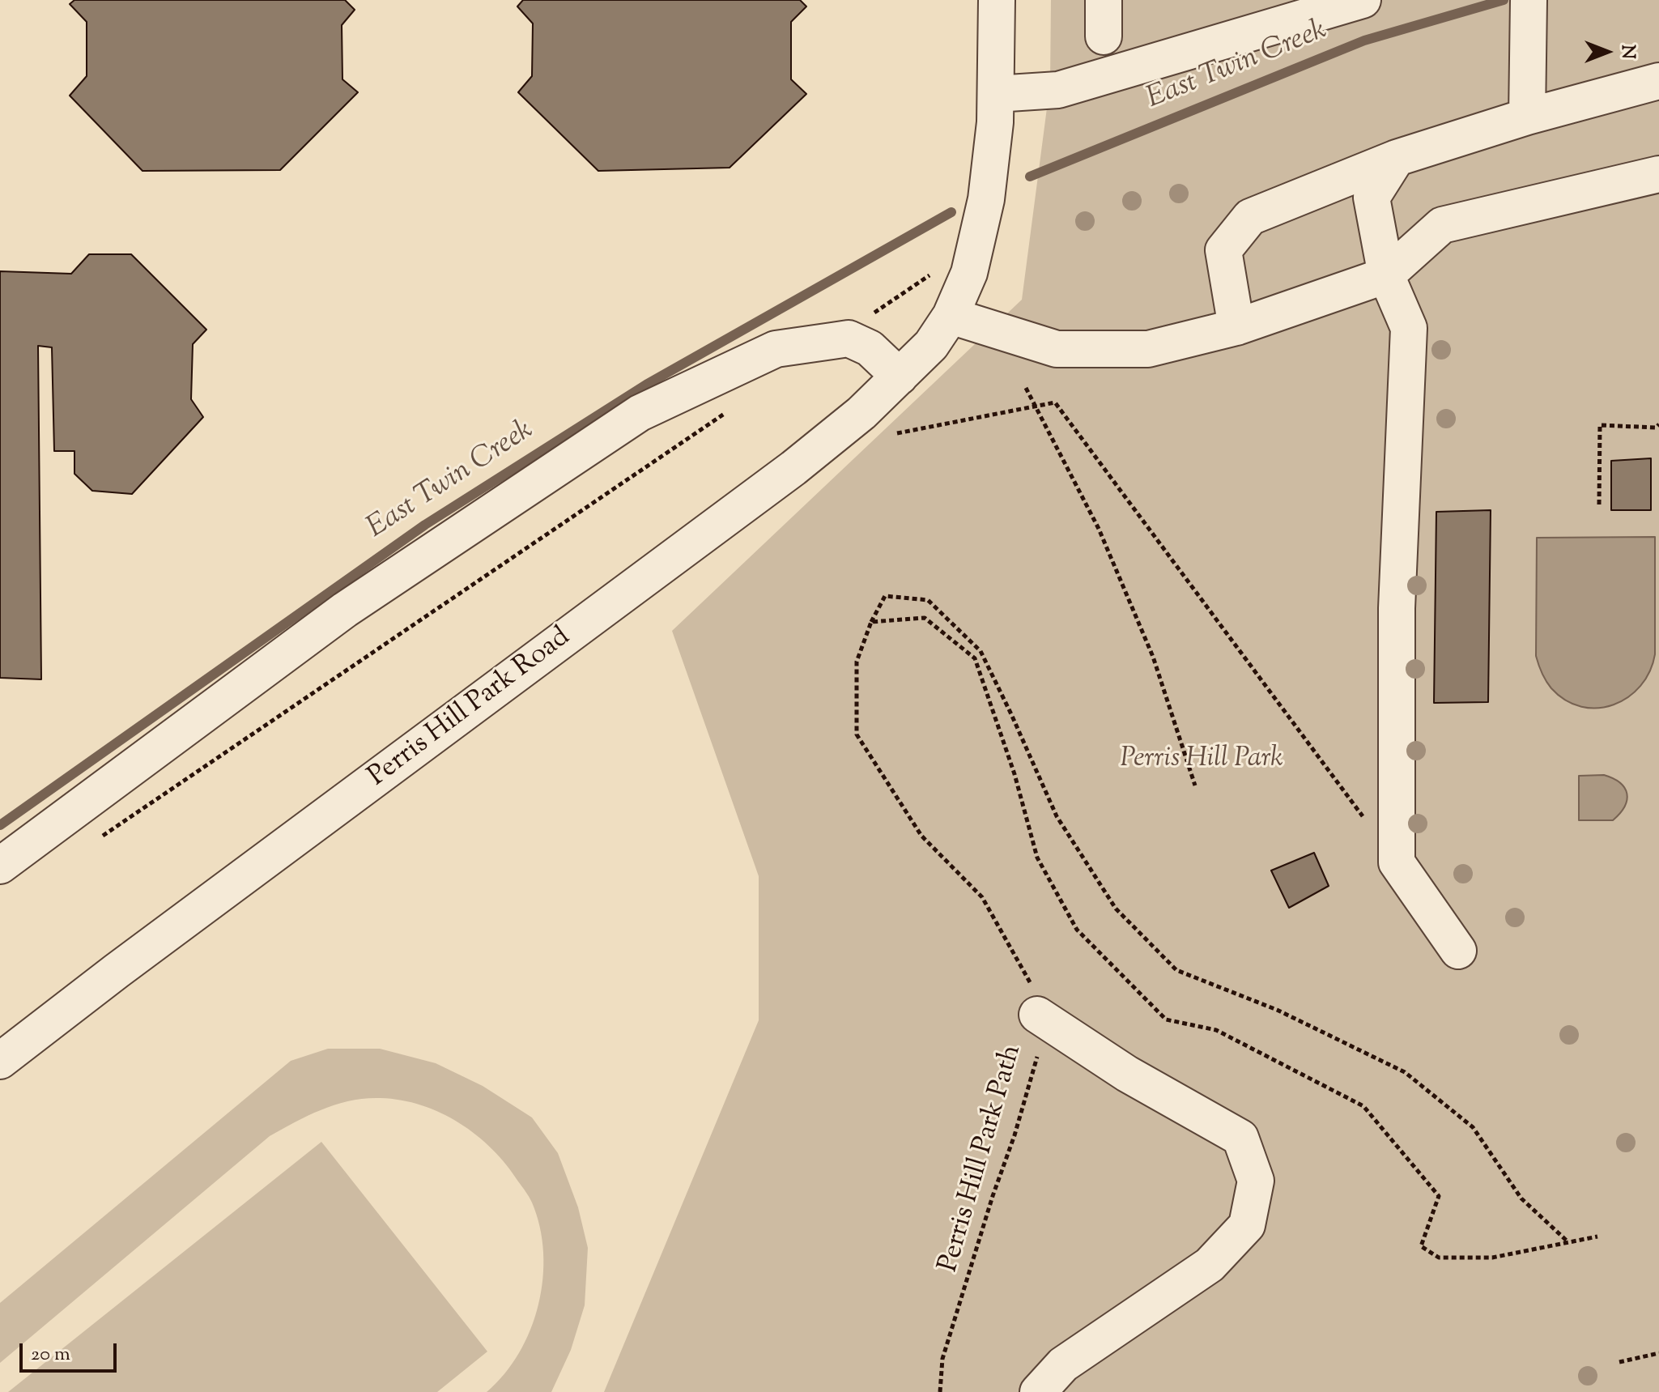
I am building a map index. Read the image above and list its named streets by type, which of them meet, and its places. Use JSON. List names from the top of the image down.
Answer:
{
  "streets": {
    "street": ["Perris Hill Park Road"],
    "path": ["Perris Hill Park Path"]
  },
  "water": ["East Twin Creek"],
  "parks": ["Perris Hill Park"],
  "scale_bar": "20 m",
  "north": "right"
}
